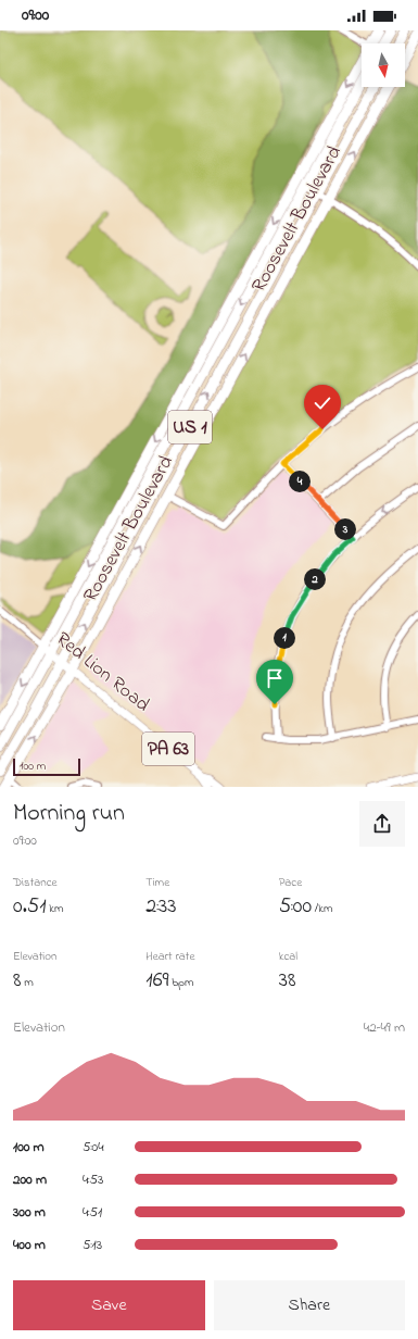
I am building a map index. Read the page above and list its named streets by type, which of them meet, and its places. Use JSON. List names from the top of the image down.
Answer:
{
  "streets": {
    "highway": ["Roosevelt Boulevard", "US 1"],
    "main road": ["Red Lion Road", "PA 63"]
  },
  "crossings": [
    ["Roosevelt Boulevard", "Red Lion Road"]
  ],
  "scale_bar": "100 m",
  "north": "bottom",
  "page": {
    "status": "09:00",
    "pins": [
      "4",
      "3",
      "2",
      "1"
    ],
    "scale": "100 m",
    "heading": ["Morning run", "09:00"],
    "stats": [
      ["Distance", "0.51 km"],
      ["Time", "2:33"],
      ["Pace", "5:00 /km"],
      ["Elevation", "8 m"],
      ["Heart rate", "169 bpm"],
      ["kcal", "38"]
    ],
    "chart": ["Elevation", "42–49 m"],
    "list": [
      {
        "name": "100 m",
        "note": "5:04"
      },
      {
        "name": "200 m",
        "note": "4:53"
      },
      {
        "name": "300 m",
        "note": "4:51"
      },
      {
        "name": "400 m",
        "note": "5:13"
      }
    ],
    "buttons": ["Save", "Share"]
  }
}
